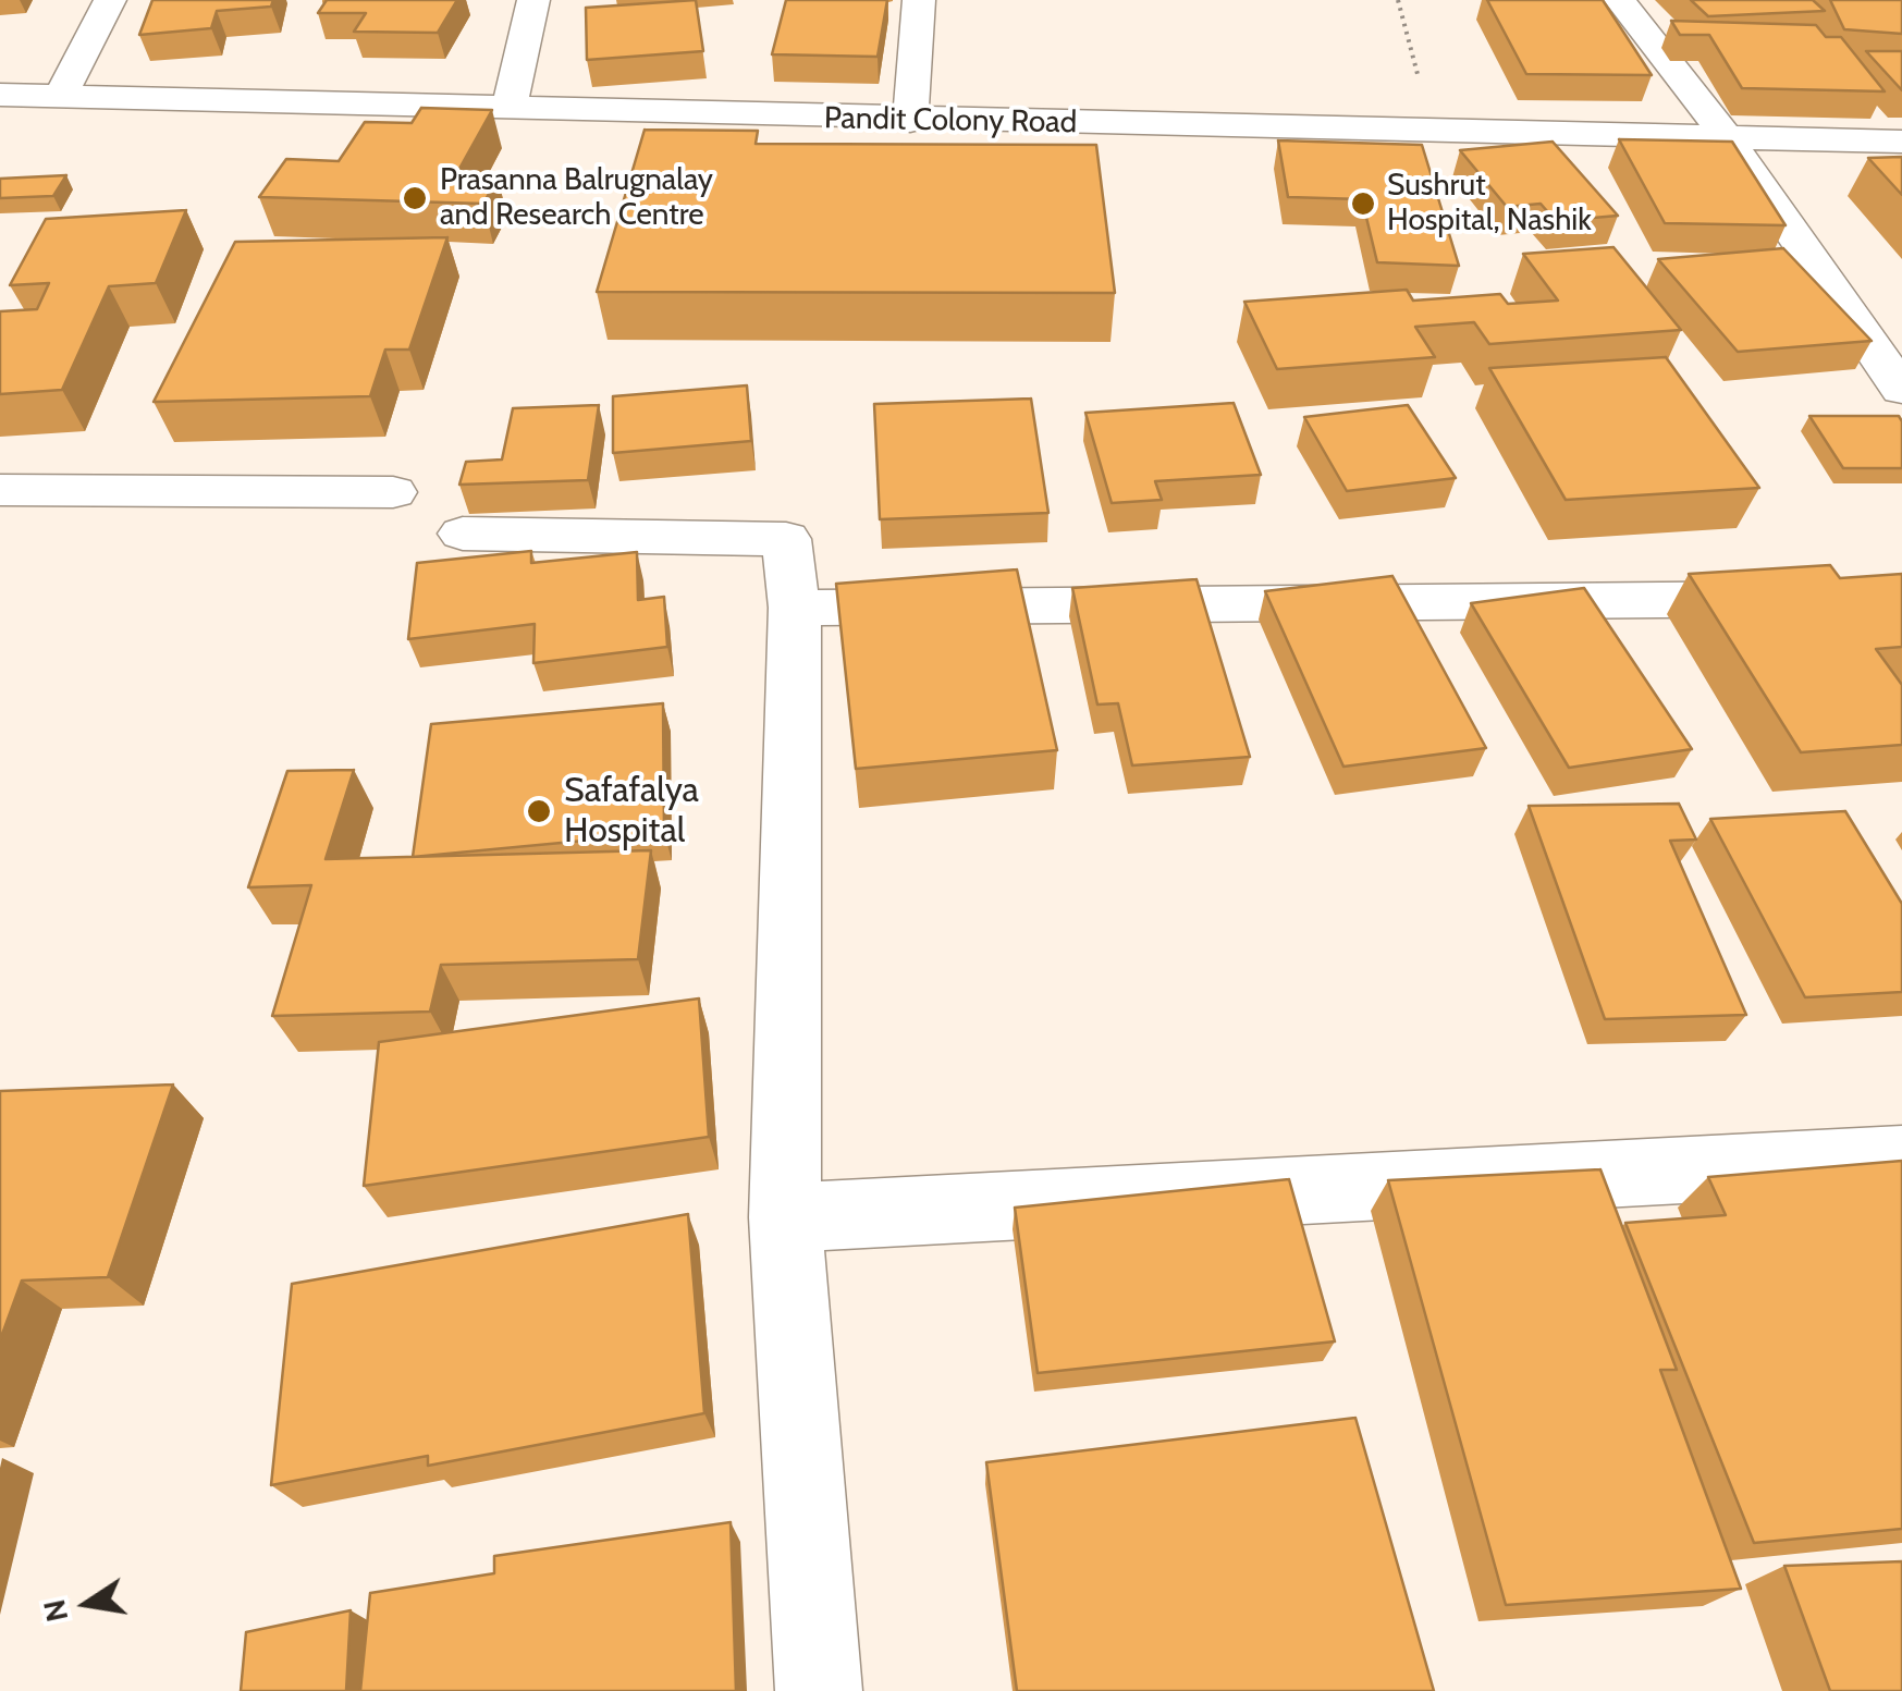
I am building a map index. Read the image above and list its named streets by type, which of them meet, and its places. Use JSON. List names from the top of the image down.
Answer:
{
  "streets": {
    "street": ["Pandit Colony Road"]
  },
  "places": ["Prasanna Balrugnalay and Research Centre", "Sushrut Hospital, Nashik", "Safafalya Hospital"],
  "north": "left"
}
